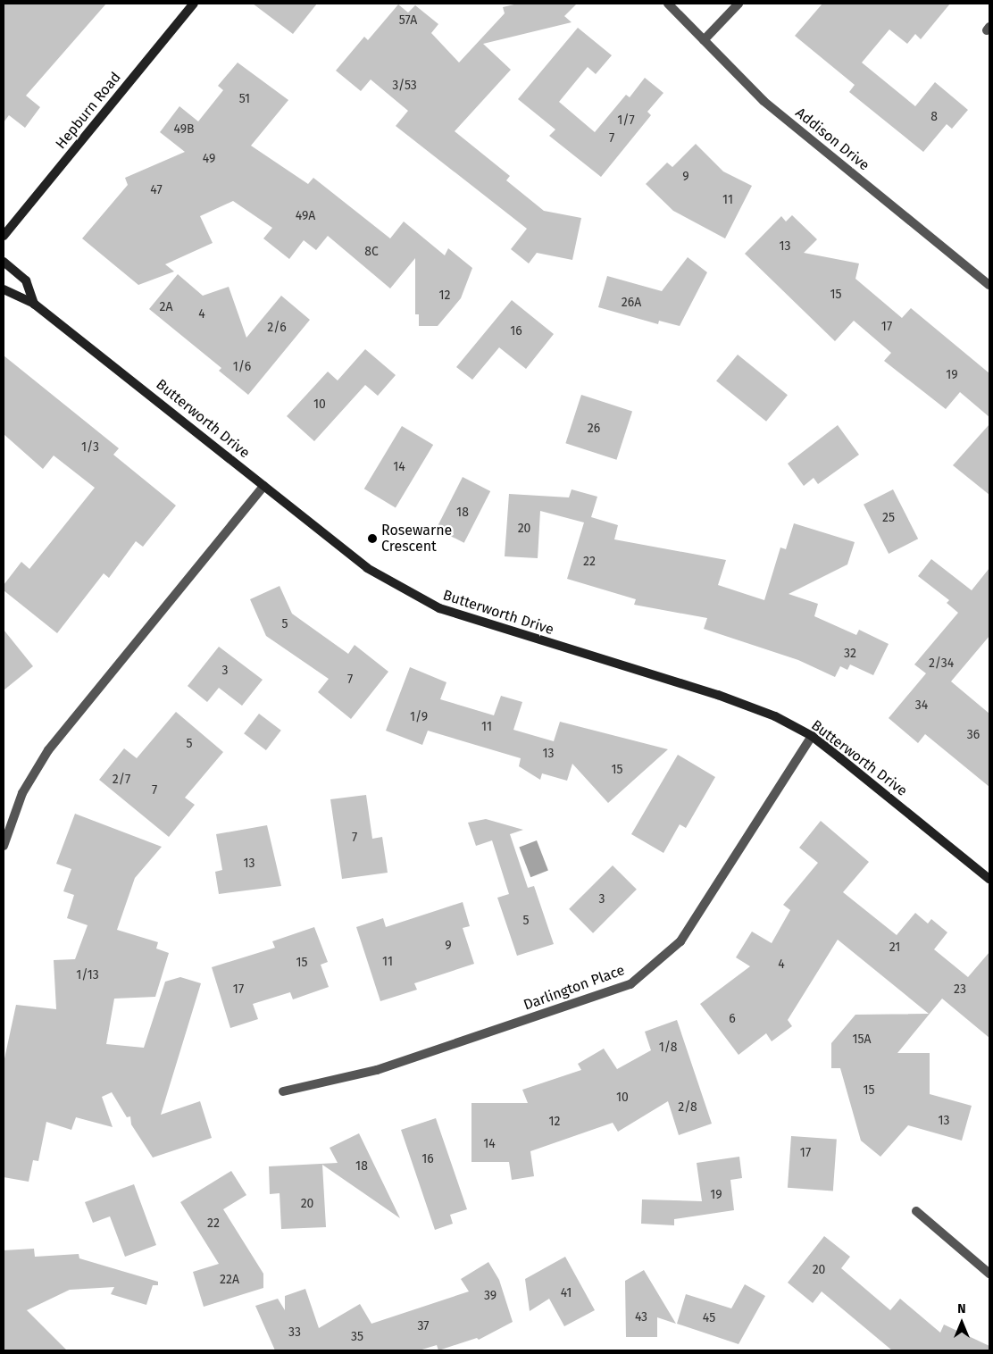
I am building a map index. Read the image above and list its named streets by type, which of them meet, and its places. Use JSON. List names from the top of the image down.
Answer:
{
  "streets": {
    "street": [
      "Hepburn Road",
      "Addison Drive",
      "Butterworth Drive",
      "Darlington Place"
    ]
  },
  "crossings": [
    ["Butterworth Drive", "Darlington Place"]
  ],
  "places": ["Rosewarne Crescent"],
  "house_numbers": [
    "57A",
    "3/53",
    "51",
    "8",
    "1/7",
    "49B",
    "7",
    "49",
    "9",
    "47",
    "11",
    "49A",
    "13",
    "8C",
    "15",
    "12",
    "26A",
    "2A",
    "4",
    "17",
    "2/6",
    "16",
    "1/6",
    "19",
    "10",
    "26",
    "1/3",
    "14",
    "18",
    "25",
    "20",
    "22",
    "5",
    "32",
    "2/34",
    "3",
    "7",
    "34",
    "1/9",
    "11",
    "36",
    "5",
    "13",
    "15",
    "2/7",
    "7",
    "7",
    "13",
    "3",
    "5",
    "9",
    "21",
    "11",
    "15",
    "4",
    "1/13",
    "17",
    "23",
    "6",
    "15A",
    "1/8",
    "15",
    "10",
    "2/8",
    "13",
    "12",
    "14",
    "17",
    "16",
    "18",
    "19",
    "20",
    "22",
    "20",
    "22A",
    "41",
    "39",
    "43",
    "45",
    "37",
    "33",
    "35"
  ],
  "north": "top"
}
